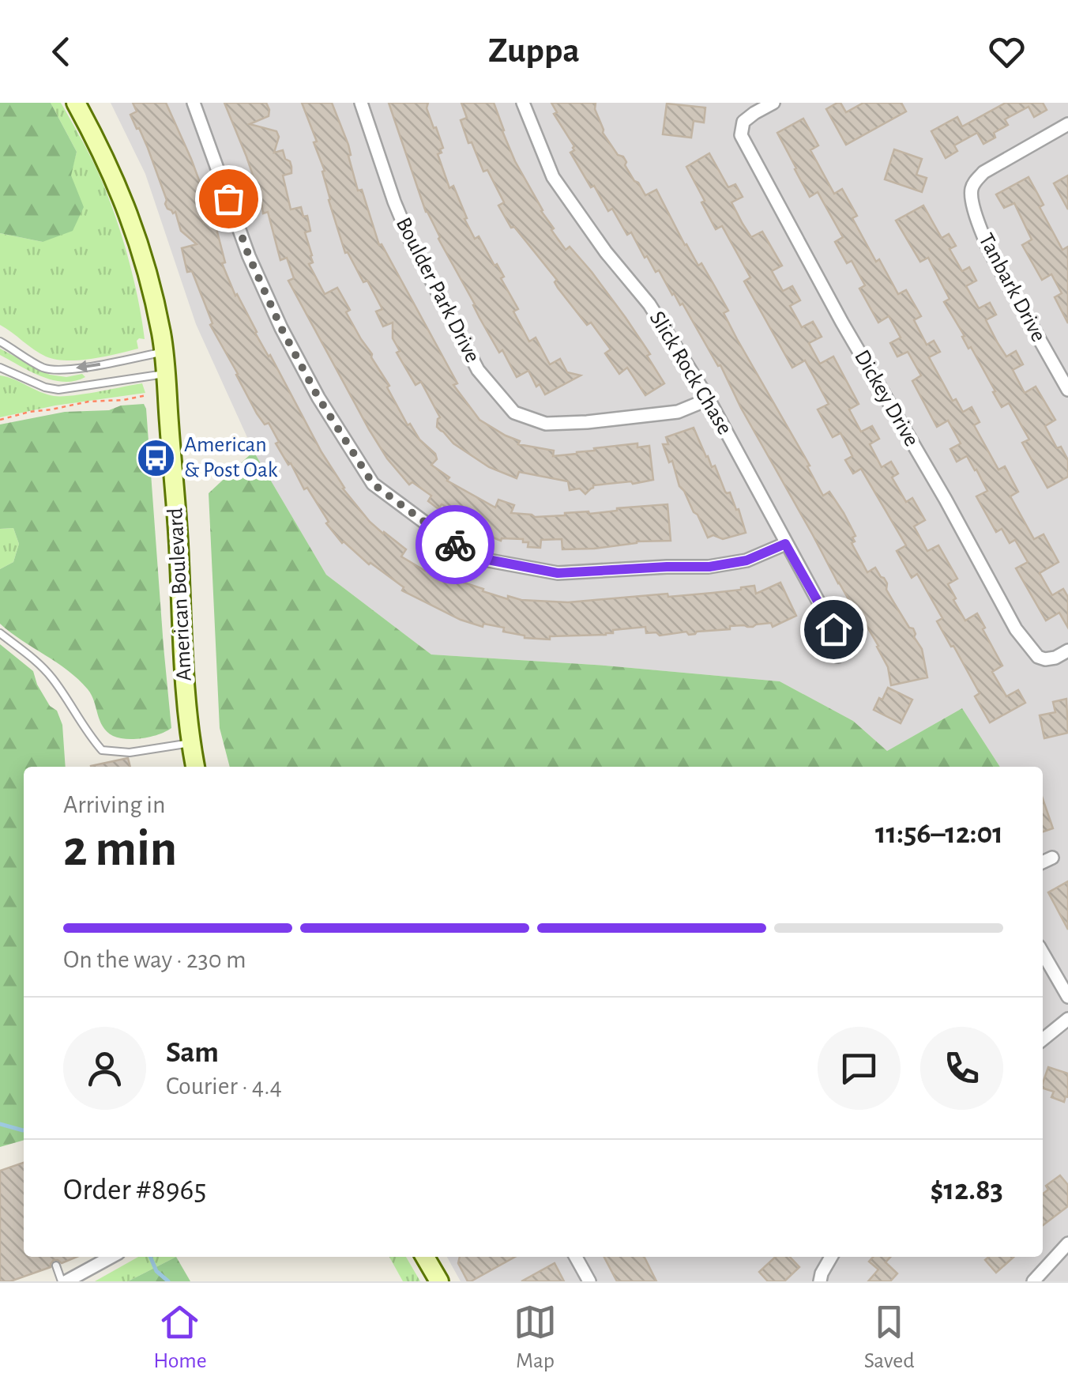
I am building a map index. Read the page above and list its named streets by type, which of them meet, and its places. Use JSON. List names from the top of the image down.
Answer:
{
  "streets": {
    "street": [
      "Tanbark Drive",
      "Boulder Park Drive",
      "Slick Rock Chase",
      "Dickey Drive",
      "American Boulevard"
    ]
  },
  "crossings": [
    ["Boulder Park Drive", "Slick Rock Chase"]
  ],
  "places": {
    "bus stop": ["American & Post Oak"]
  },
  "page": {
    "header": "Zuppa",
    "heading": ["2 min", "Arriving in", "11:56–12:01"],
    "panel": [
      "Sam",
      "Courier · 4.4",
      "Order #8965",
      "$12.83"
    ],
    "bar": "On the way · 230 m",
    "tabs": ["Home", "Map", "Saved"]
  }
}
